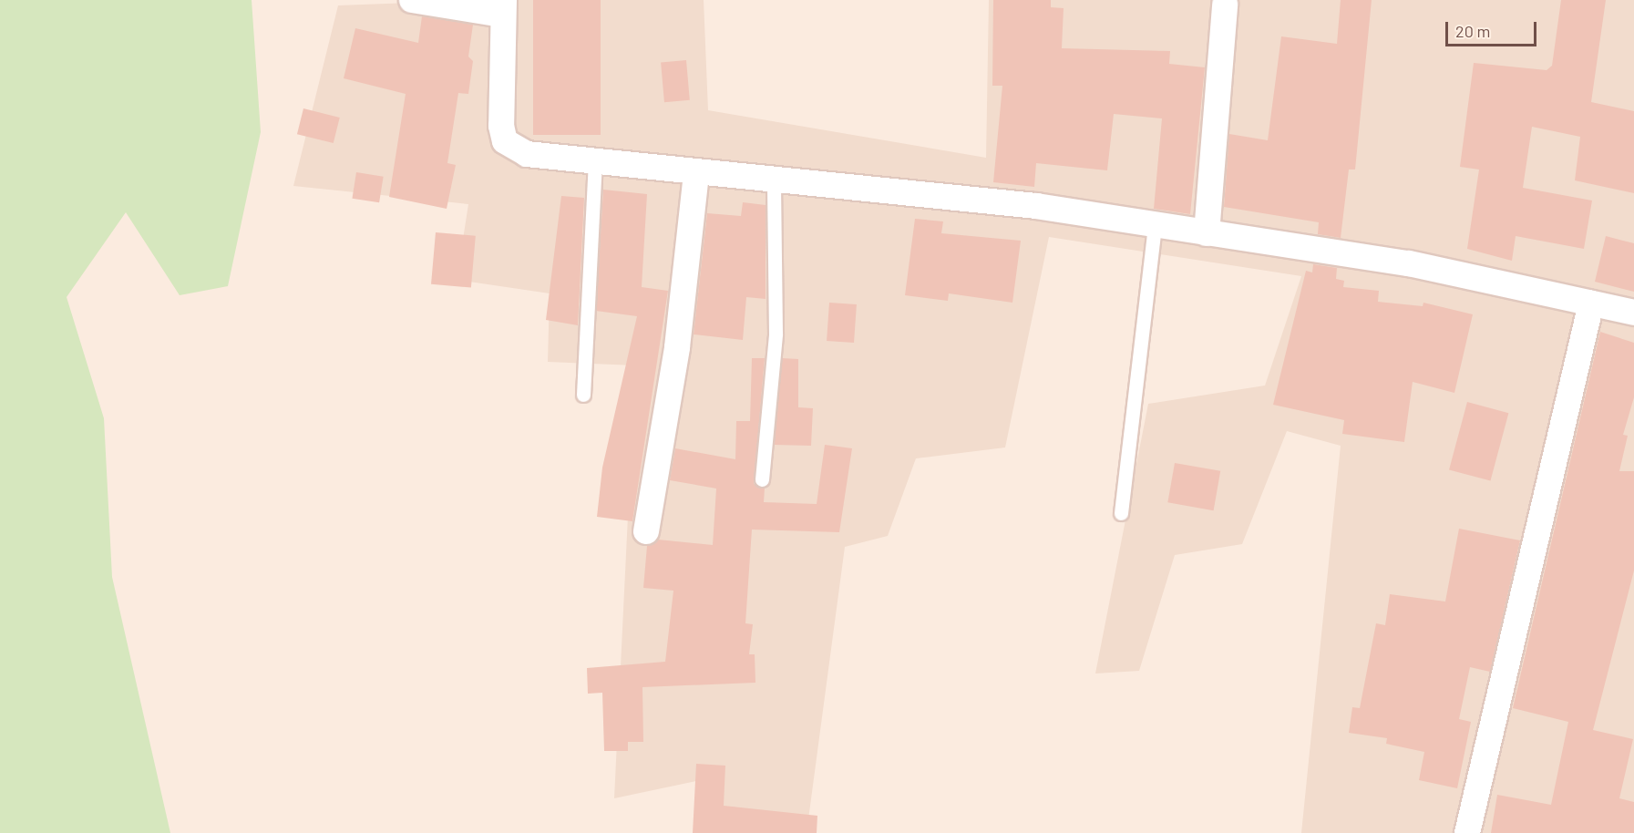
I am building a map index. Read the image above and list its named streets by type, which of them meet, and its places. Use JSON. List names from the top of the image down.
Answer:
{
  "scale_bar": "20 m"
}
